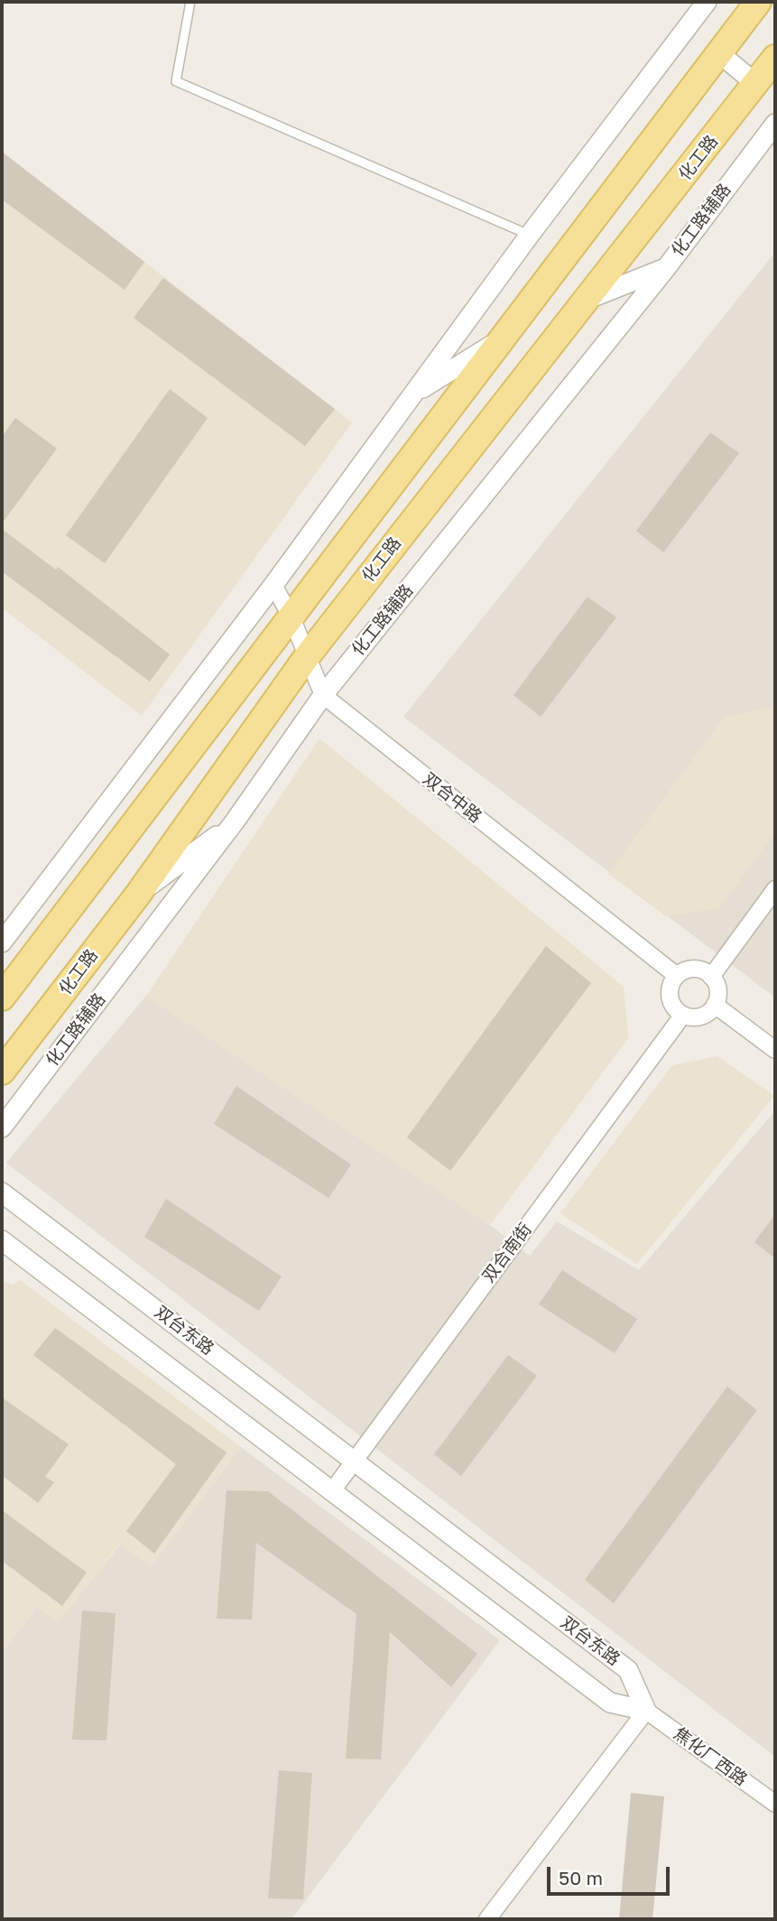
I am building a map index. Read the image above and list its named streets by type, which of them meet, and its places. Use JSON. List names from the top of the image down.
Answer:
{
  "streets": {
    "main road": ["化工路"],
    "street": [
      "化工路辅路",
      "双合中路",
      "双合南街",
      "双台东路",
      "焦化厂西路"
    ]
  },
  "crossings": [
    ["化工路辅路", "双合中路"],
    ["双合中路", "双合南街"],
    ["双合南街", "双台东路"],
    ["双台东路", "焦化厂西路"]
  ],
  "scale_bar": "50 m"
}
